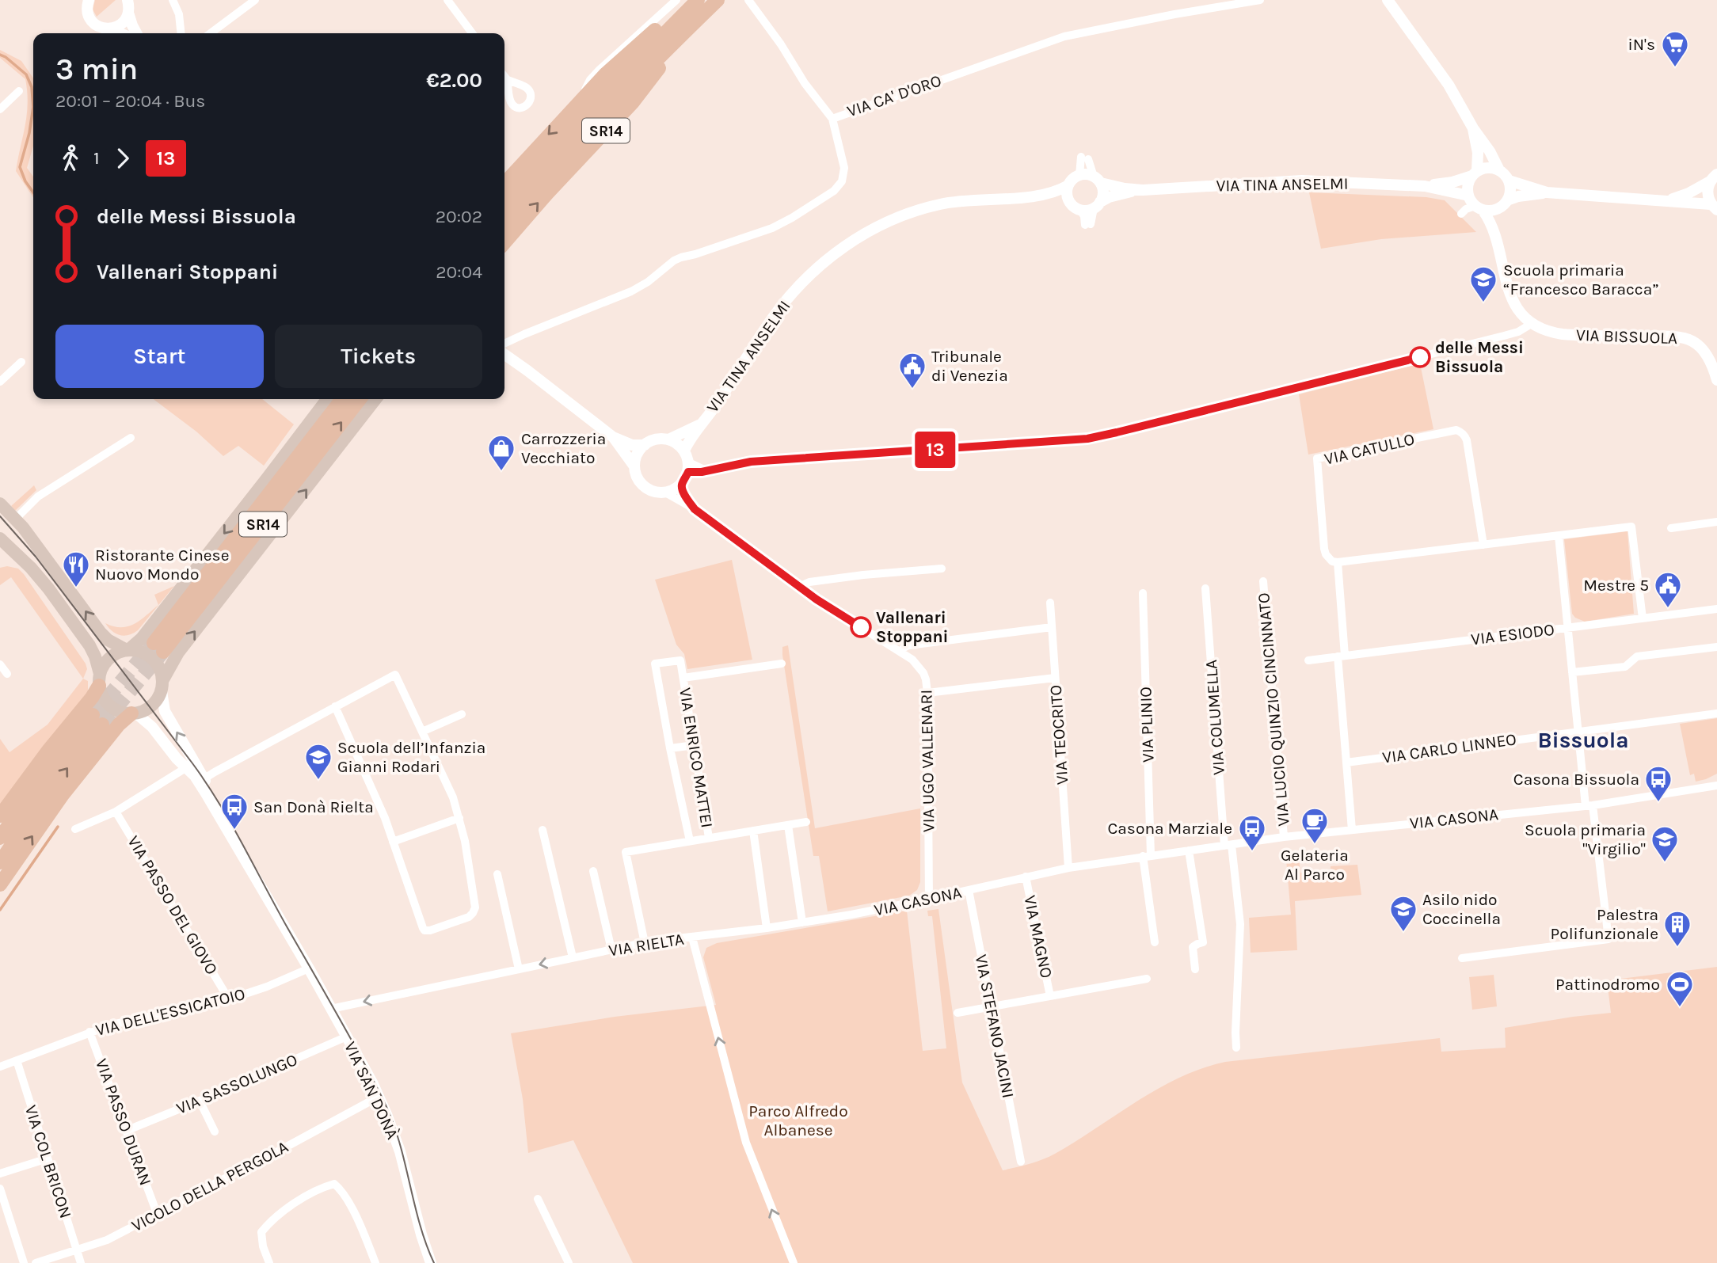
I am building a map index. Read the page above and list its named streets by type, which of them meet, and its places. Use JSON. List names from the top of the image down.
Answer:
{
  "streets": {
    "main road": ["SR14", "VIA SAN DONÀ"],
    "street": [
      "VIA CA' D'ORO",
      "VIA TINA ANSELMI",
      "VIA BISSUOLA",
      "VIA CATULLO",
      "VIA ESIODO",
      "VIA LUCIO QUINZIO CINCINNATO",
      "VIA COLUMELLA",
      "VIA PLINIO",
      "VIA TEOCRITO",
      "VIA CARLO LINNEO",
      "VIA ENRICO MATTEI",
      "VIA UGO VALLENARI",
      "VIA CASONA",
      "VIA PASSO DEL GIOVO",
      "VIA MAGNO",
      "VIA RIELTA",
      "VIA DELL'ESSICATOIO",
      "VIA STEFANO JACINI",
      "VIA SASSOLUNGO",
      "VIA PASSO DURAN",
      "VIA COL BRICON",
      "VICOLO DELLA PERGOLA"
    ]
  },
  "crossings": [
    ["VIA TINA ANSELMI", "VIA UGO VALLENARI"],
    ["VIA LUCIO QUINZIO CINCINNATO", "VIA CASONA"],
    ["VIA COLUMELLA", "VIA CASONA"],
    ["VIA PLINIO", "VIA CASONA"],
    ["VIA TEOCRITO", "VIA CASONA"],
    ["VIA UGO VALLENARI", "VIA CASONA"],
    ["VIA CASONA", "VIA MAGNO"],
    ["VIA CASONA", "VIA RIELTA"],
    ["VIA CASONA", "VIA STEFANO JACINI"],
    ["VIA PASSO DEL GIOVO", "VIA DELL'ESSICATOIO"],
    ["VIA RIELTA", "VIA SAN DONÀ"],
    ["VIA DELL'ESSICATOIO", "VIA SAN DONÀ"],
    ["VIA DELL'ESSICATOIO", "VIA PASSO DURAN"],
    ["VIA DELL'ESSICATOIO", "VIA COL BRICON"],
    ["VIA SASSOLUNGO", "VIA SAN DONÀ"],
    ["VIA SASSOLUNGO", "VIA PASSO DURAN"],
    ["VIA SAN DONÀ", "VICOLO DELLA PERGOLA"],
    ["VIA PASSO DURAN", "VICOLO DELLA PERGOLA"],
    ["VIA COL BRICON", "VICOLO DELLA PERGOLA"]
  ],
  "districts": ["Bissuola"],
  "parks": ["Parco Alfredo Albanese"],
  "places": {
    "supermarket": ["iN's"],
    "school or university": [
      "Scuola primaria “Francesco Baracca”",
      "Scuola dell’Infanzia Gianni Rodari",
      "Scuola primaria \"Virgilio\"",
      "Asilo nido Coccinella"
    ],
    "other": ["delle Messi Bissuola", "Vallenari Stoppani"],
    "public building": ["Tribunale di Venezia", "Mestre 5"],
    "shop": ["Carrozzeria Vecchiato"],
    "restaurant": ["Ristorante Cinese Nuovo Mondo"],
    "bus stop": ["Casona Bissuola", "San Donà Rielta", "Casona Marziale"],
    "cafe": ["Gelateria Al Parco"],
    "building": ["Palestra Polifunzionale"],
    "sports": ["Pattinodromo"]
  },
  "lines": ["bus line 13"],
  "page": {
    "on_map": "13",
    "heading": ["3 min", "20:01 – 20:04 · Bus", "€2.00"],
    "legs": ["1", "13"],
    "list": [
      {
        "name": "delle Messi Bissuola",
        "value": "20:02"
      },
      {
        "name": "Vallenari Stoppani",
        "value": "20:04"
      }
    ],
    "buttons": ["Start", "Tickets"]
  }
}
